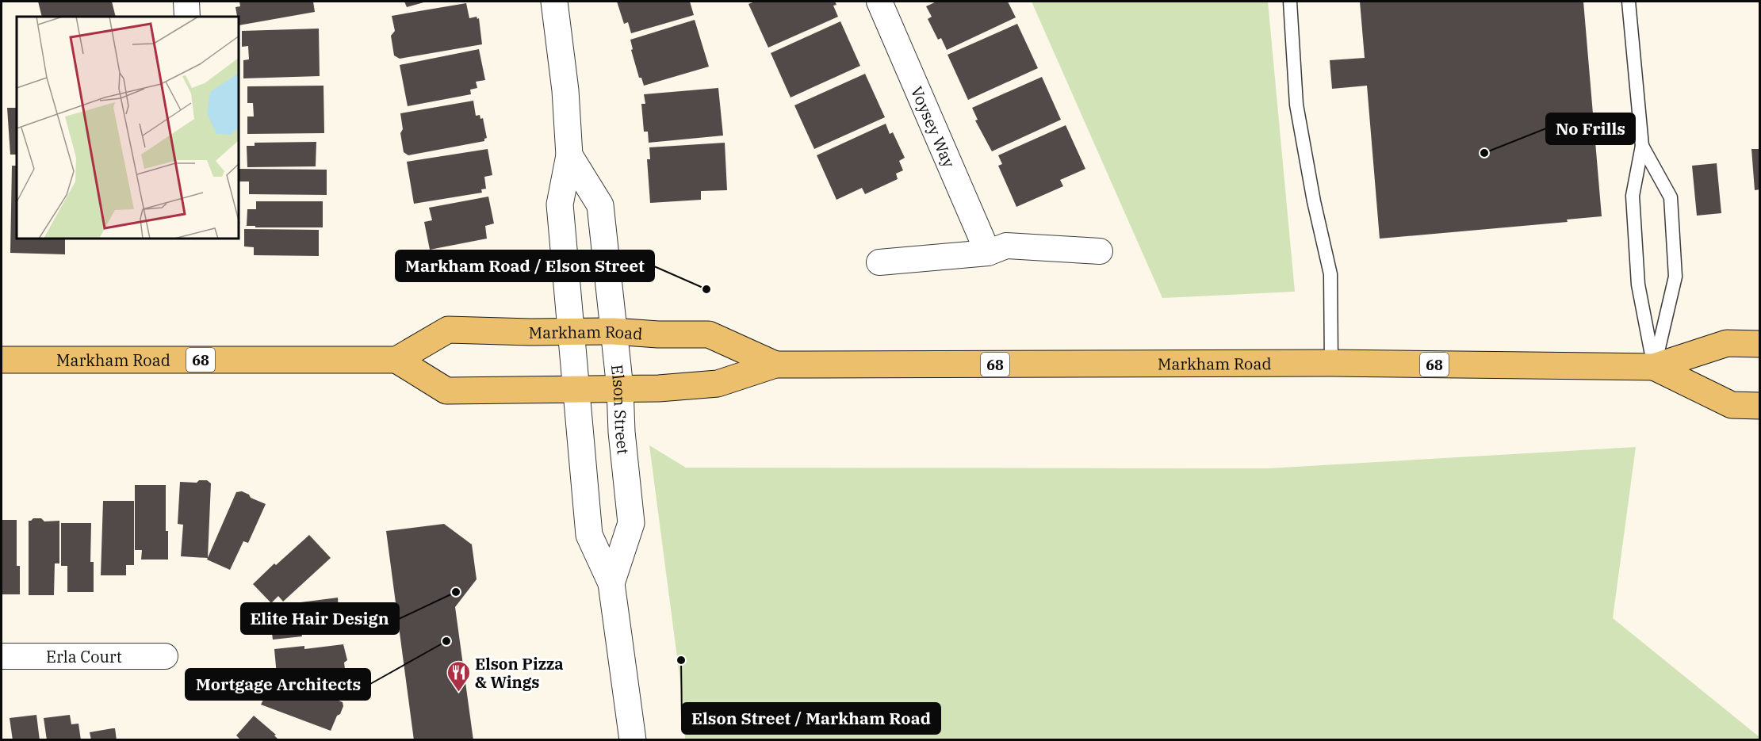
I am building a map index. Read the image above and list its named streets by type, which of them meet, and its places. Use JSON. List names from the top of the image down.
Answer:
{
  "streets": {
    "main road": ["Markham Road", "68"],
    "street": ["Voysey Way", "Elson Street", "Erla Court"]
  },
  "crossings": [
    ["Markham Road", "Elson Street"]
  ],
  "places": {
    "other": [
      "No Frills",
      "Markham Road / Elson Street",
      "Elite Hair Design",
      "Mortgage Architects",
      "Elson Street / Markham Road"
    ],
    "restaurant": ["Elson Pizza & Wings"]
  }
}
